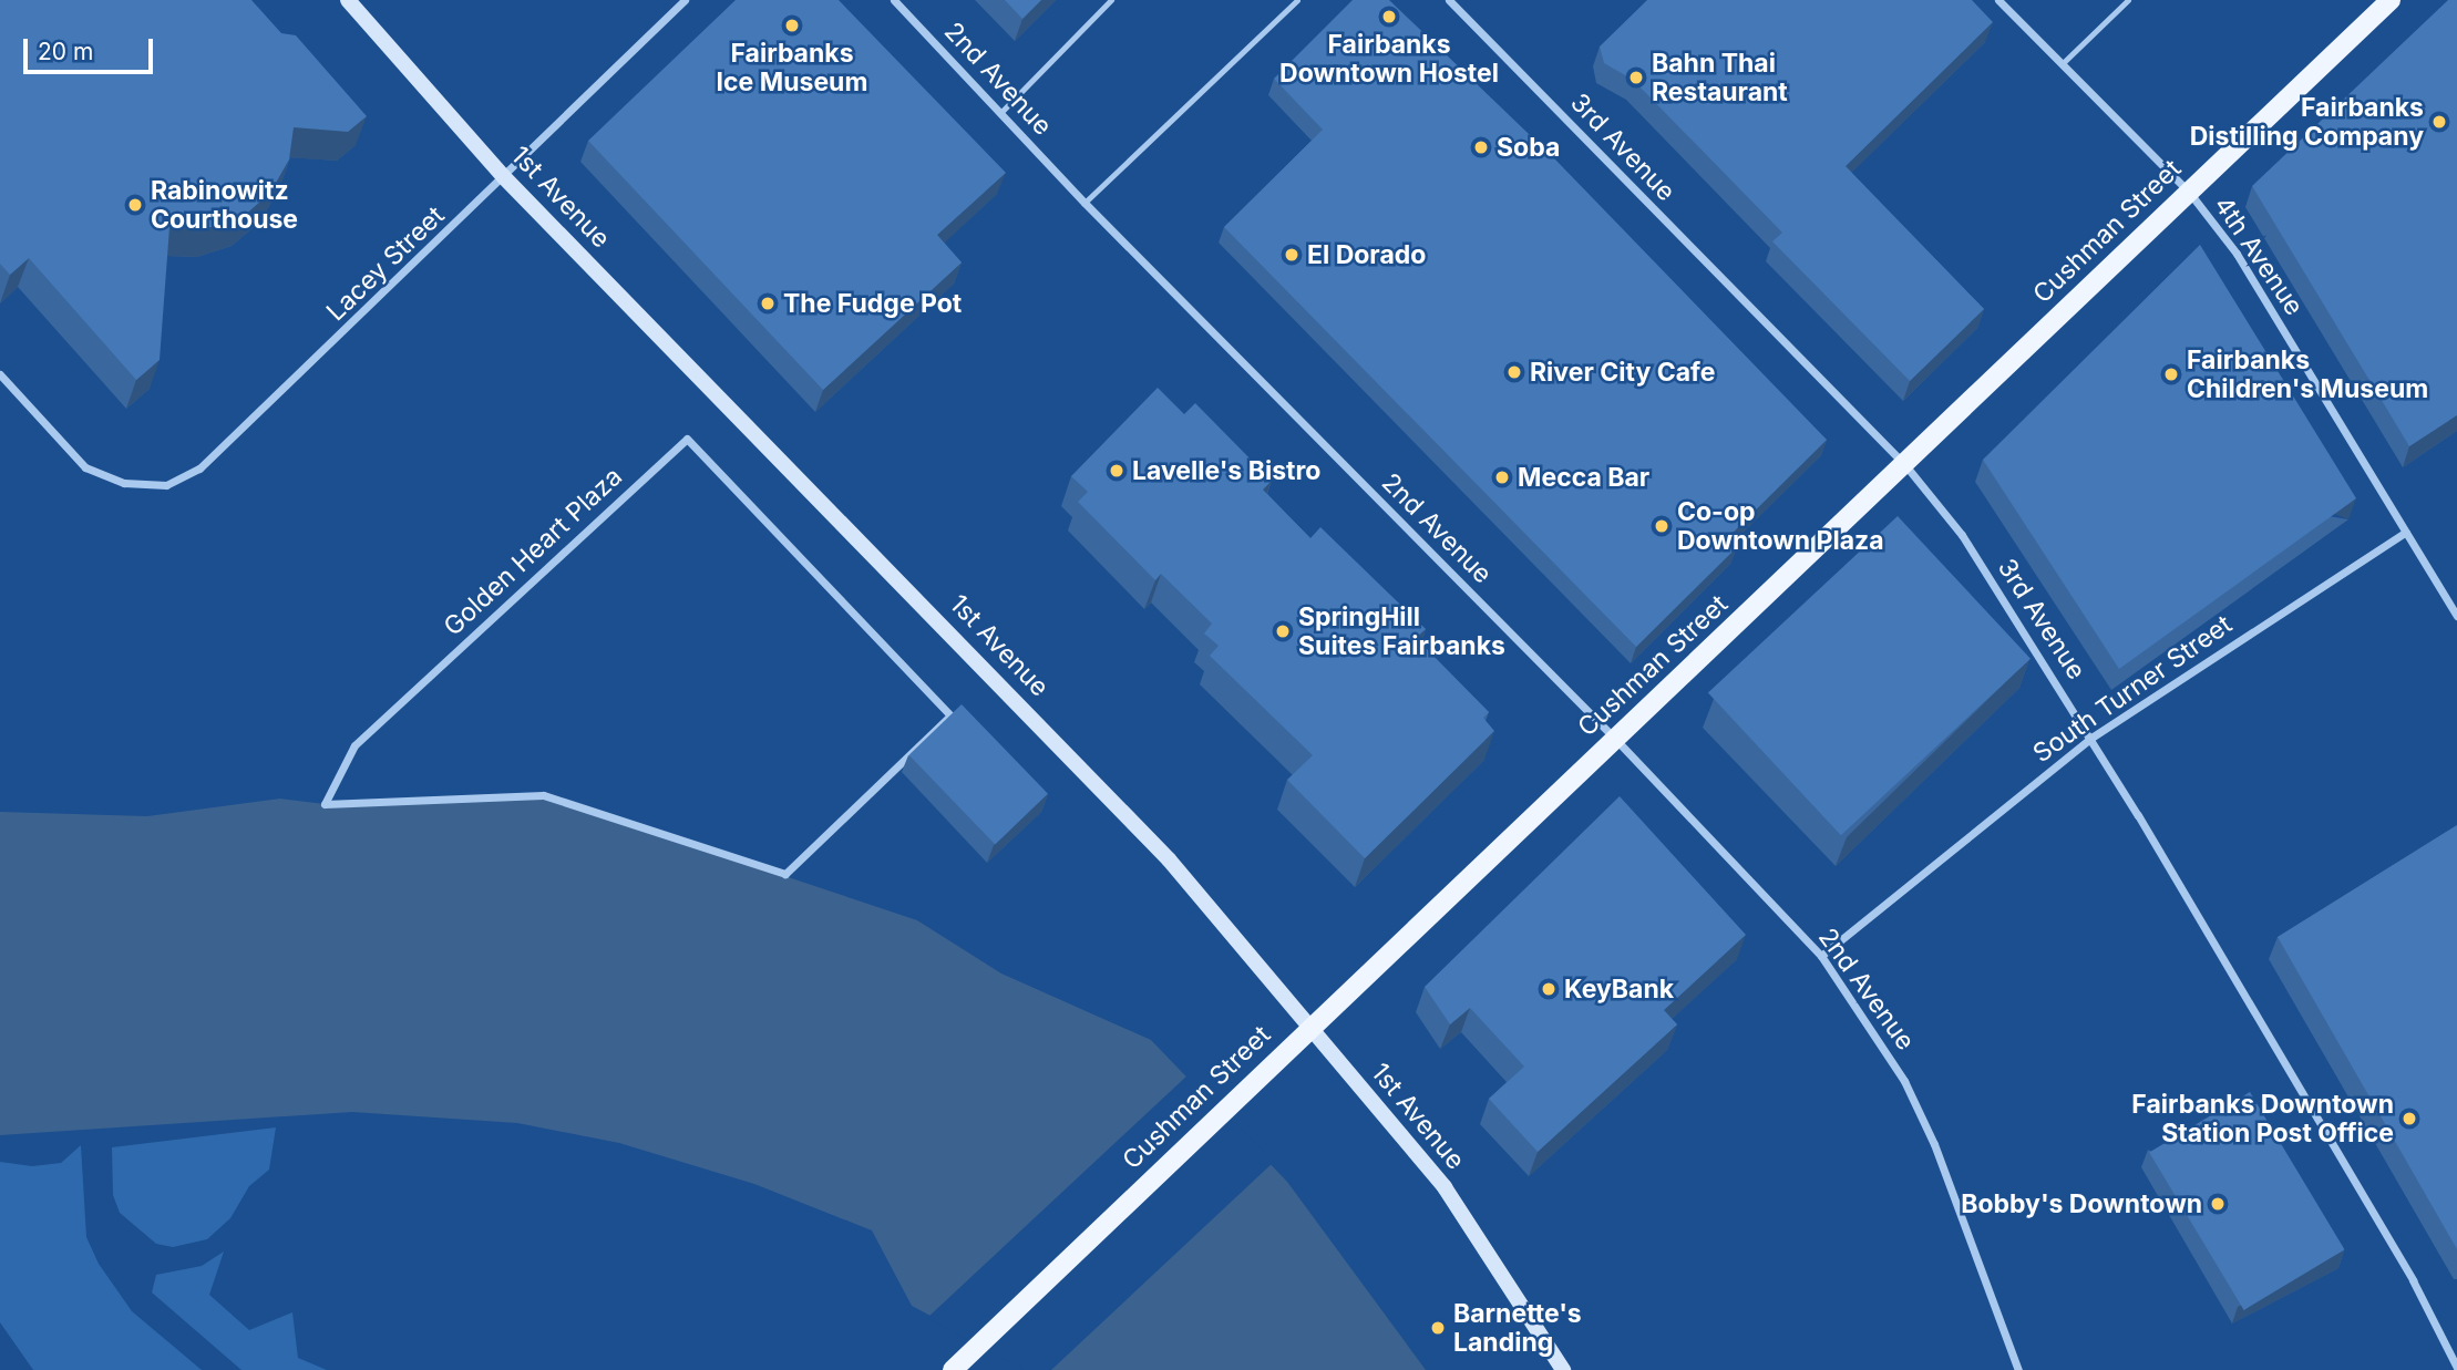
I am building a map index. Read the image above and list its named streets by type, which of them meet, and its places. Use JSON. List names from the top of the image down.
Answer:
{
  "streets": {
    "main road": ["1st Avenue", "Cushman Street"],
    "street": [
      "2nd Avenue",
      "3rd Avenue",
      "4th Avenue",
      "Lacey Street",
      "Golden Heart Plaza",
      "South Turner Street"
    ]
  },
  "crossings": [
    ["2nd Avenue", "Cushman Street"],
    ["2nd Avenue", "South Turner Street"],
    ["3rd Avenue", "Cushman Street"],
    ["3rd Avenue", "South Turner Street"],
    ["1st Avenue", "Cushman Street"],
    ["1st Avenue", "Lacey Street"],
    ["Cushman Street", "4th Avenue"],
    ["4th Avenue", "South Turner Street"]
  ],
  "places": [
    "Fairbanks Downtown Hostel",
    "Fairbanks Ice Museum",
    "Bahn Thai Restaurant",
    "Fairbanks Distilling Company",
    "Soba",
    "Rabinowitz Courthouse",
    "El Dorado",
    "The Fudge Pot",
    "River City Cafe",
    "Fairbanks Children's Museum",
    "Lavelle's Bistro",
    "Mecca Bar",
    "Co-op Downtown Plaza",
    "SpringHill Suites Fairbanks",
    "KeyBank",
    "Fairbanks Downtown Station Post Office",
    "Bobby's Downtown",
    "Barnette's Landing"
  ],
  "scale_bar": "20 m"
}
